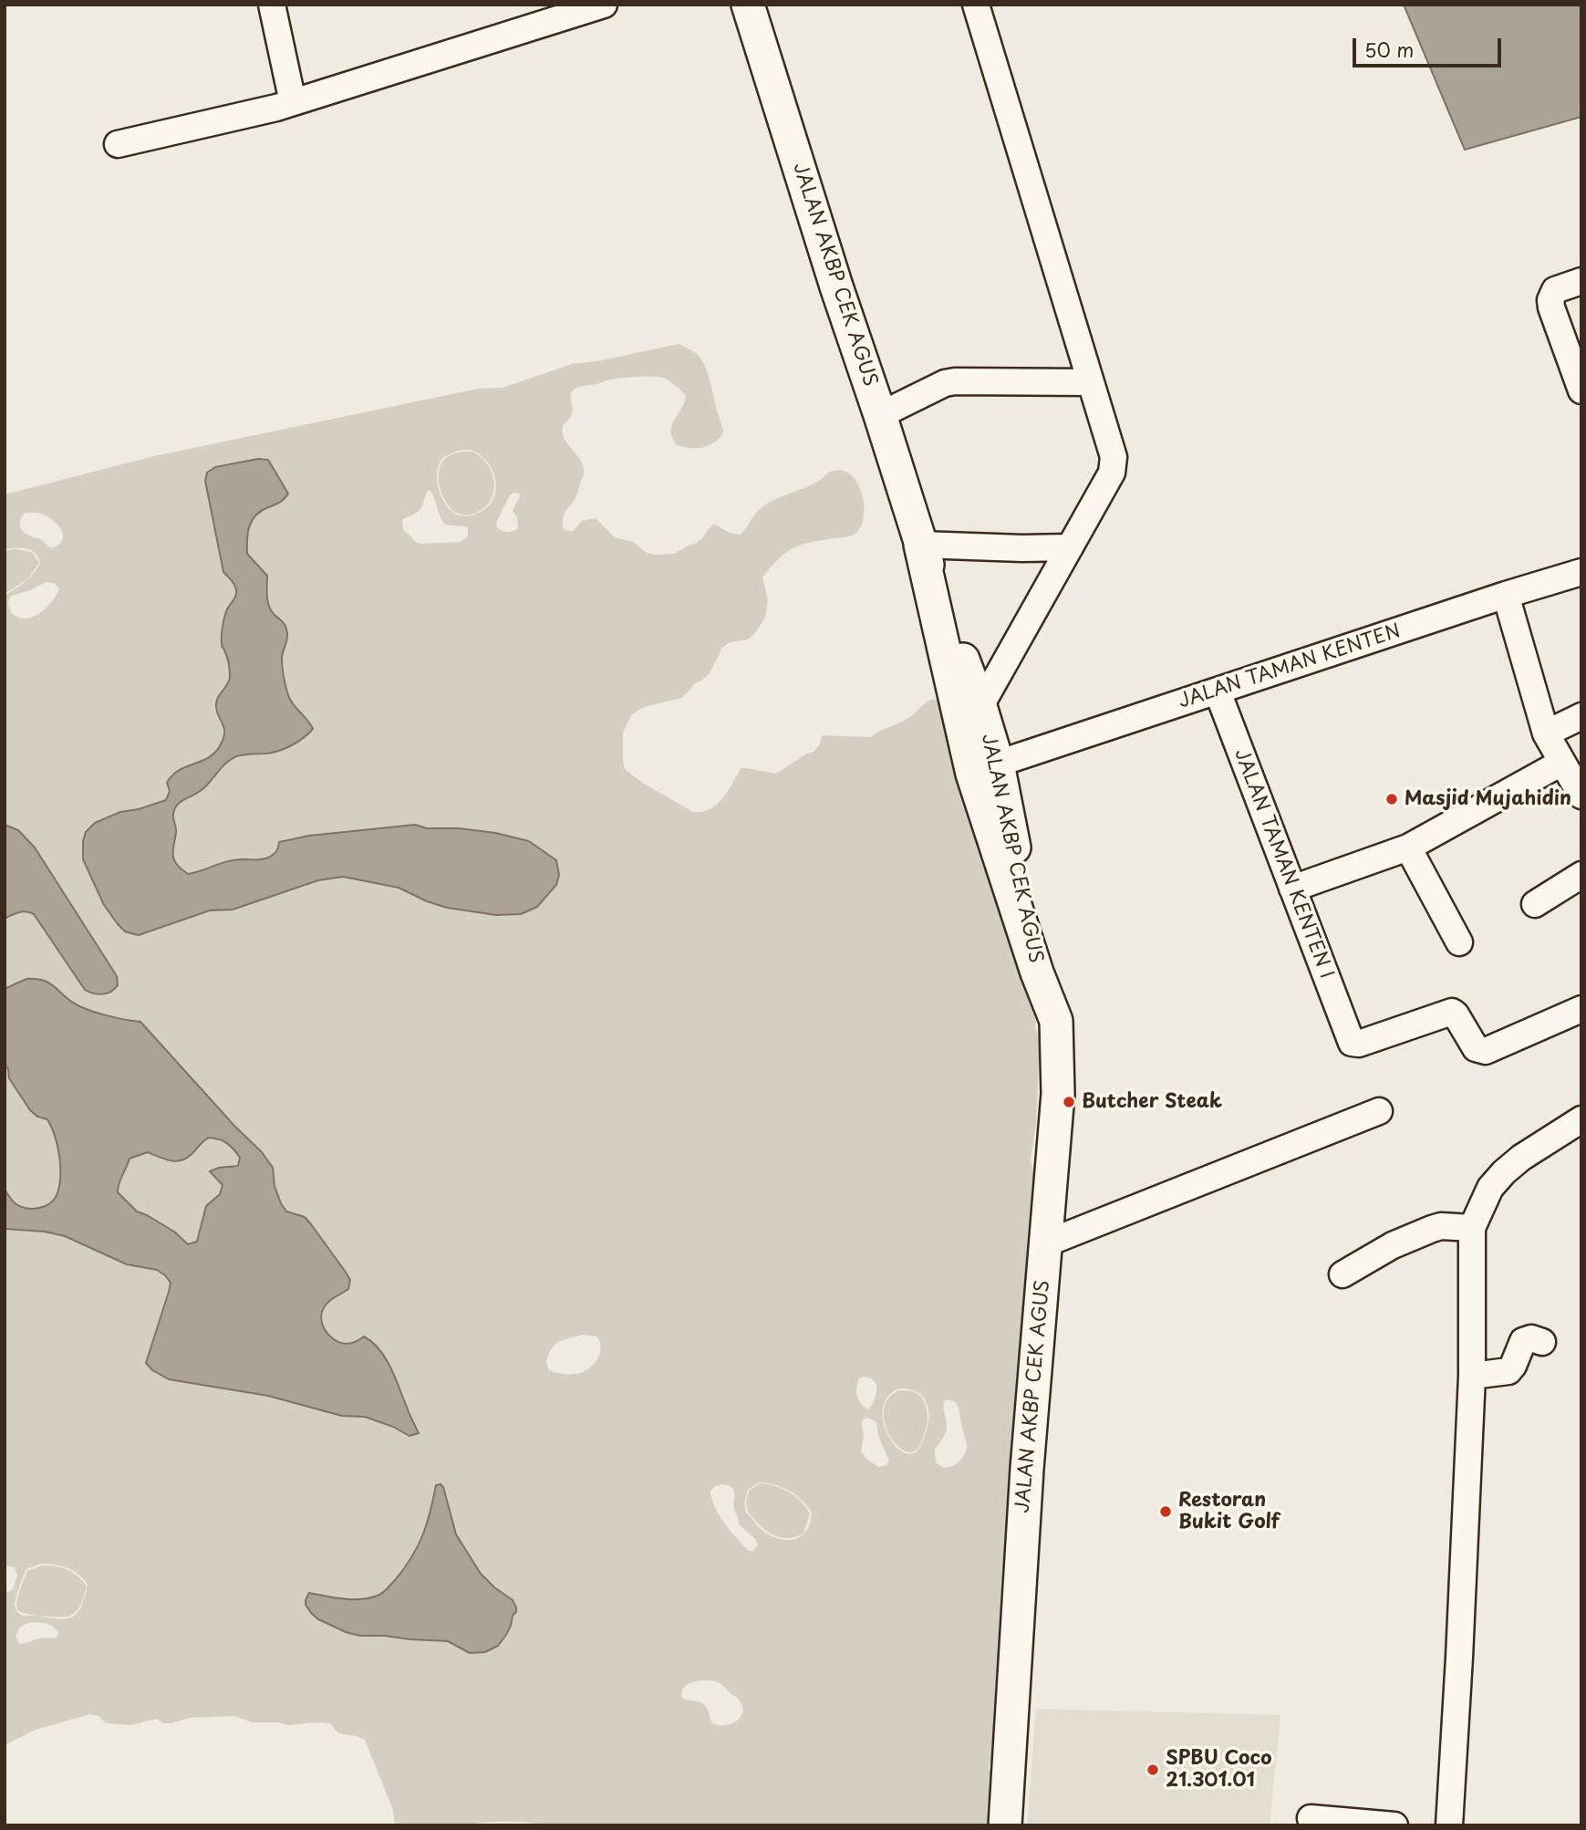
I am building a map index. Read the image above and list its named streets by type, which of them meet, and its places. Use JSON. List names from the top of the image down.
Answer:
{
  "streets": {
    "main road": ["JALAN AKBP CEK AGUS"],
    "street": ["JALAN TAMAN KENTEN", "JALAN TAMAN KENTEN I"]
  },
  "crossings": [
    ["JALAN AKBP CEK AGUS", "JALAN TAMAN KENTEN"],
    ["JALAN TAMAN KENTEN", "JALAN TAMAN KENTEN I"]
  ],
  "places": [
    "Masjid Mujahidin",
    "Butcher Steak",
    "Restoran Bukit Golf",
    "SPBU Coco 21.301.01"
  ],
  "scale_bar": "50 m"
}
